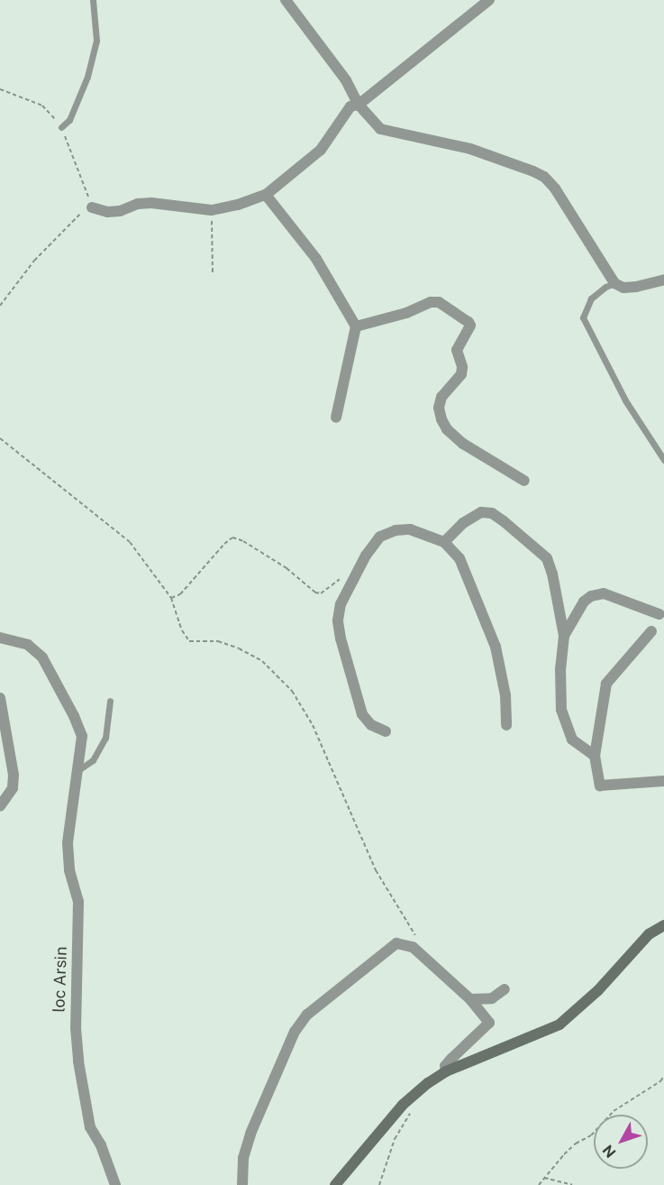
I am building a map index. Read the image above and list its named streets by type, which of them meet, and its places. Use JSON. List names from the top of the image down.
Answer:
{
  "streets": {
    "street": ["loc Arsin"]
  },
  "north": "bottom left"
}
